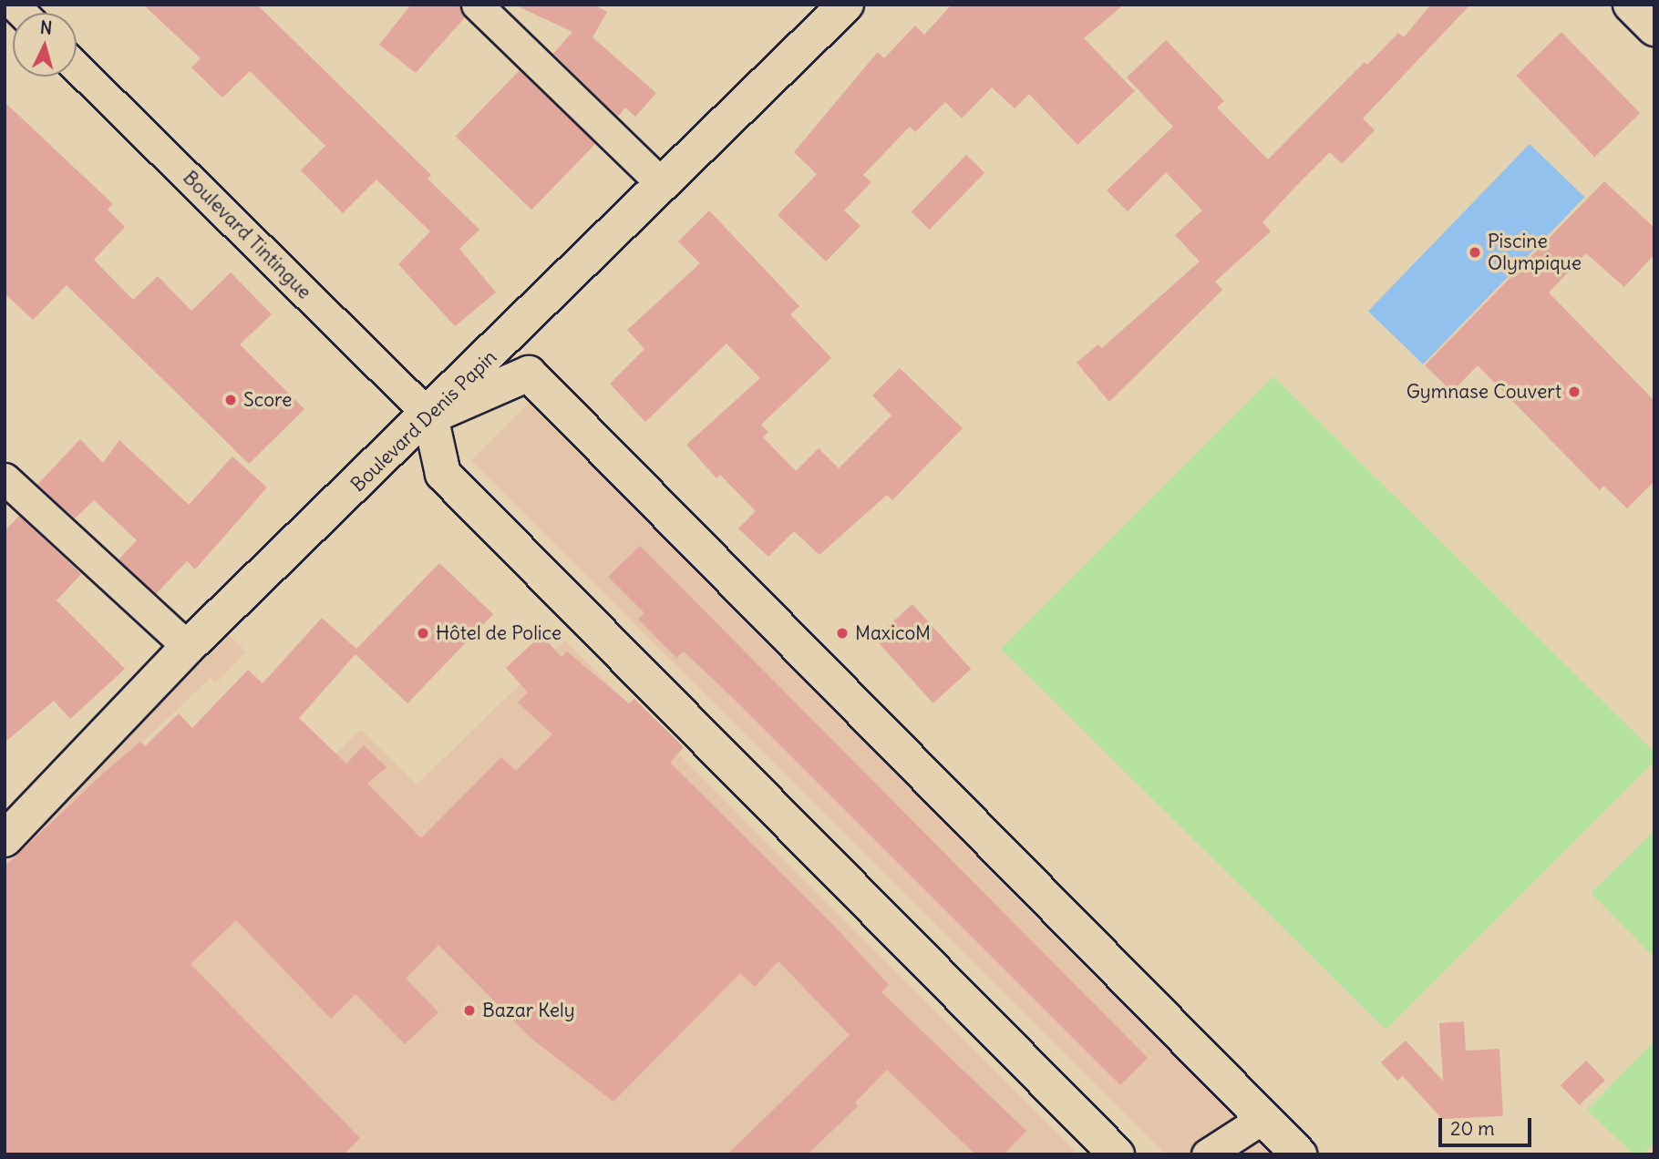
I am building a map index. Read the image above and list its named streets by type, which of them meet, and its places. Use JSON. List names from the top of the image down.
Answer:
{
  "streets": {
    "street": ["Boulevard Tintingue", "Boulevard Denis Papin"]
  },
  "crossings": [
    ["Boulevard Tintingue", "Boulevard Denis Papin"]
  ],
  "places": [
    "Piscine Olympique",
    "Gymnase Couvert",
    "Score",
    "Hôtel de Police",
    "MaxicoM",
    "Bazar Kely"
  ],
  "scale_bar": "20 m",
  "north": "top"
}
